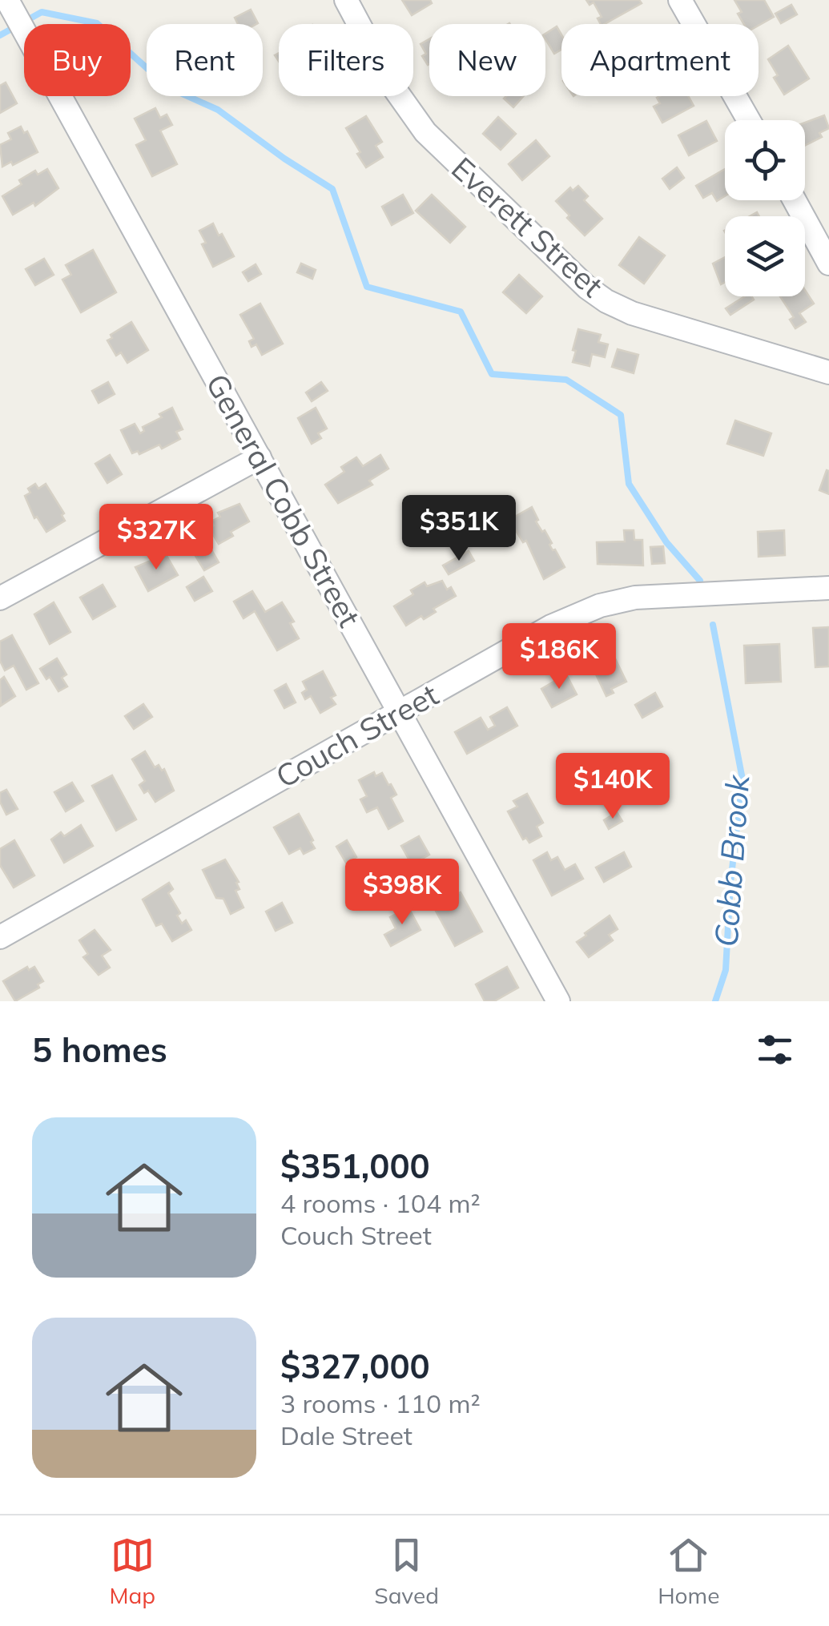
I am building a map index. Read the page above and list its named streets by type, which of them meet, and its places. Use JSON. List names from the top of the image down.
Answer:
{
  "streets": {
    "street": ["Everett Street", "General Cobb Street", "Couch Street"]
  },
  "crossings": [
    ["General Cobb Street", "Couch Street"]
  ],
  "water": ["Cobb Brook"],
  "page": {
    "chip": [
      "Buy",
      "Rent",
      "Filters",
      "New",
      "Apartment"
    ],
    "price": [
      "$351K",
      "$327K",
      "$186K",
      "$140K",
      "$398K"
    ],
    "heading": "5 homes",
    "list": [
      {
        "name": "$351,000",
        "note": "4 rooms · 104 m² · Couch Street"
      },
      {
        "name": "$327,000",
        "note": "3 rooms · 110 m² · Dale Street"
      }
    ],
    "tabs": ["Map", "Saved", "Home"]
  }
}
